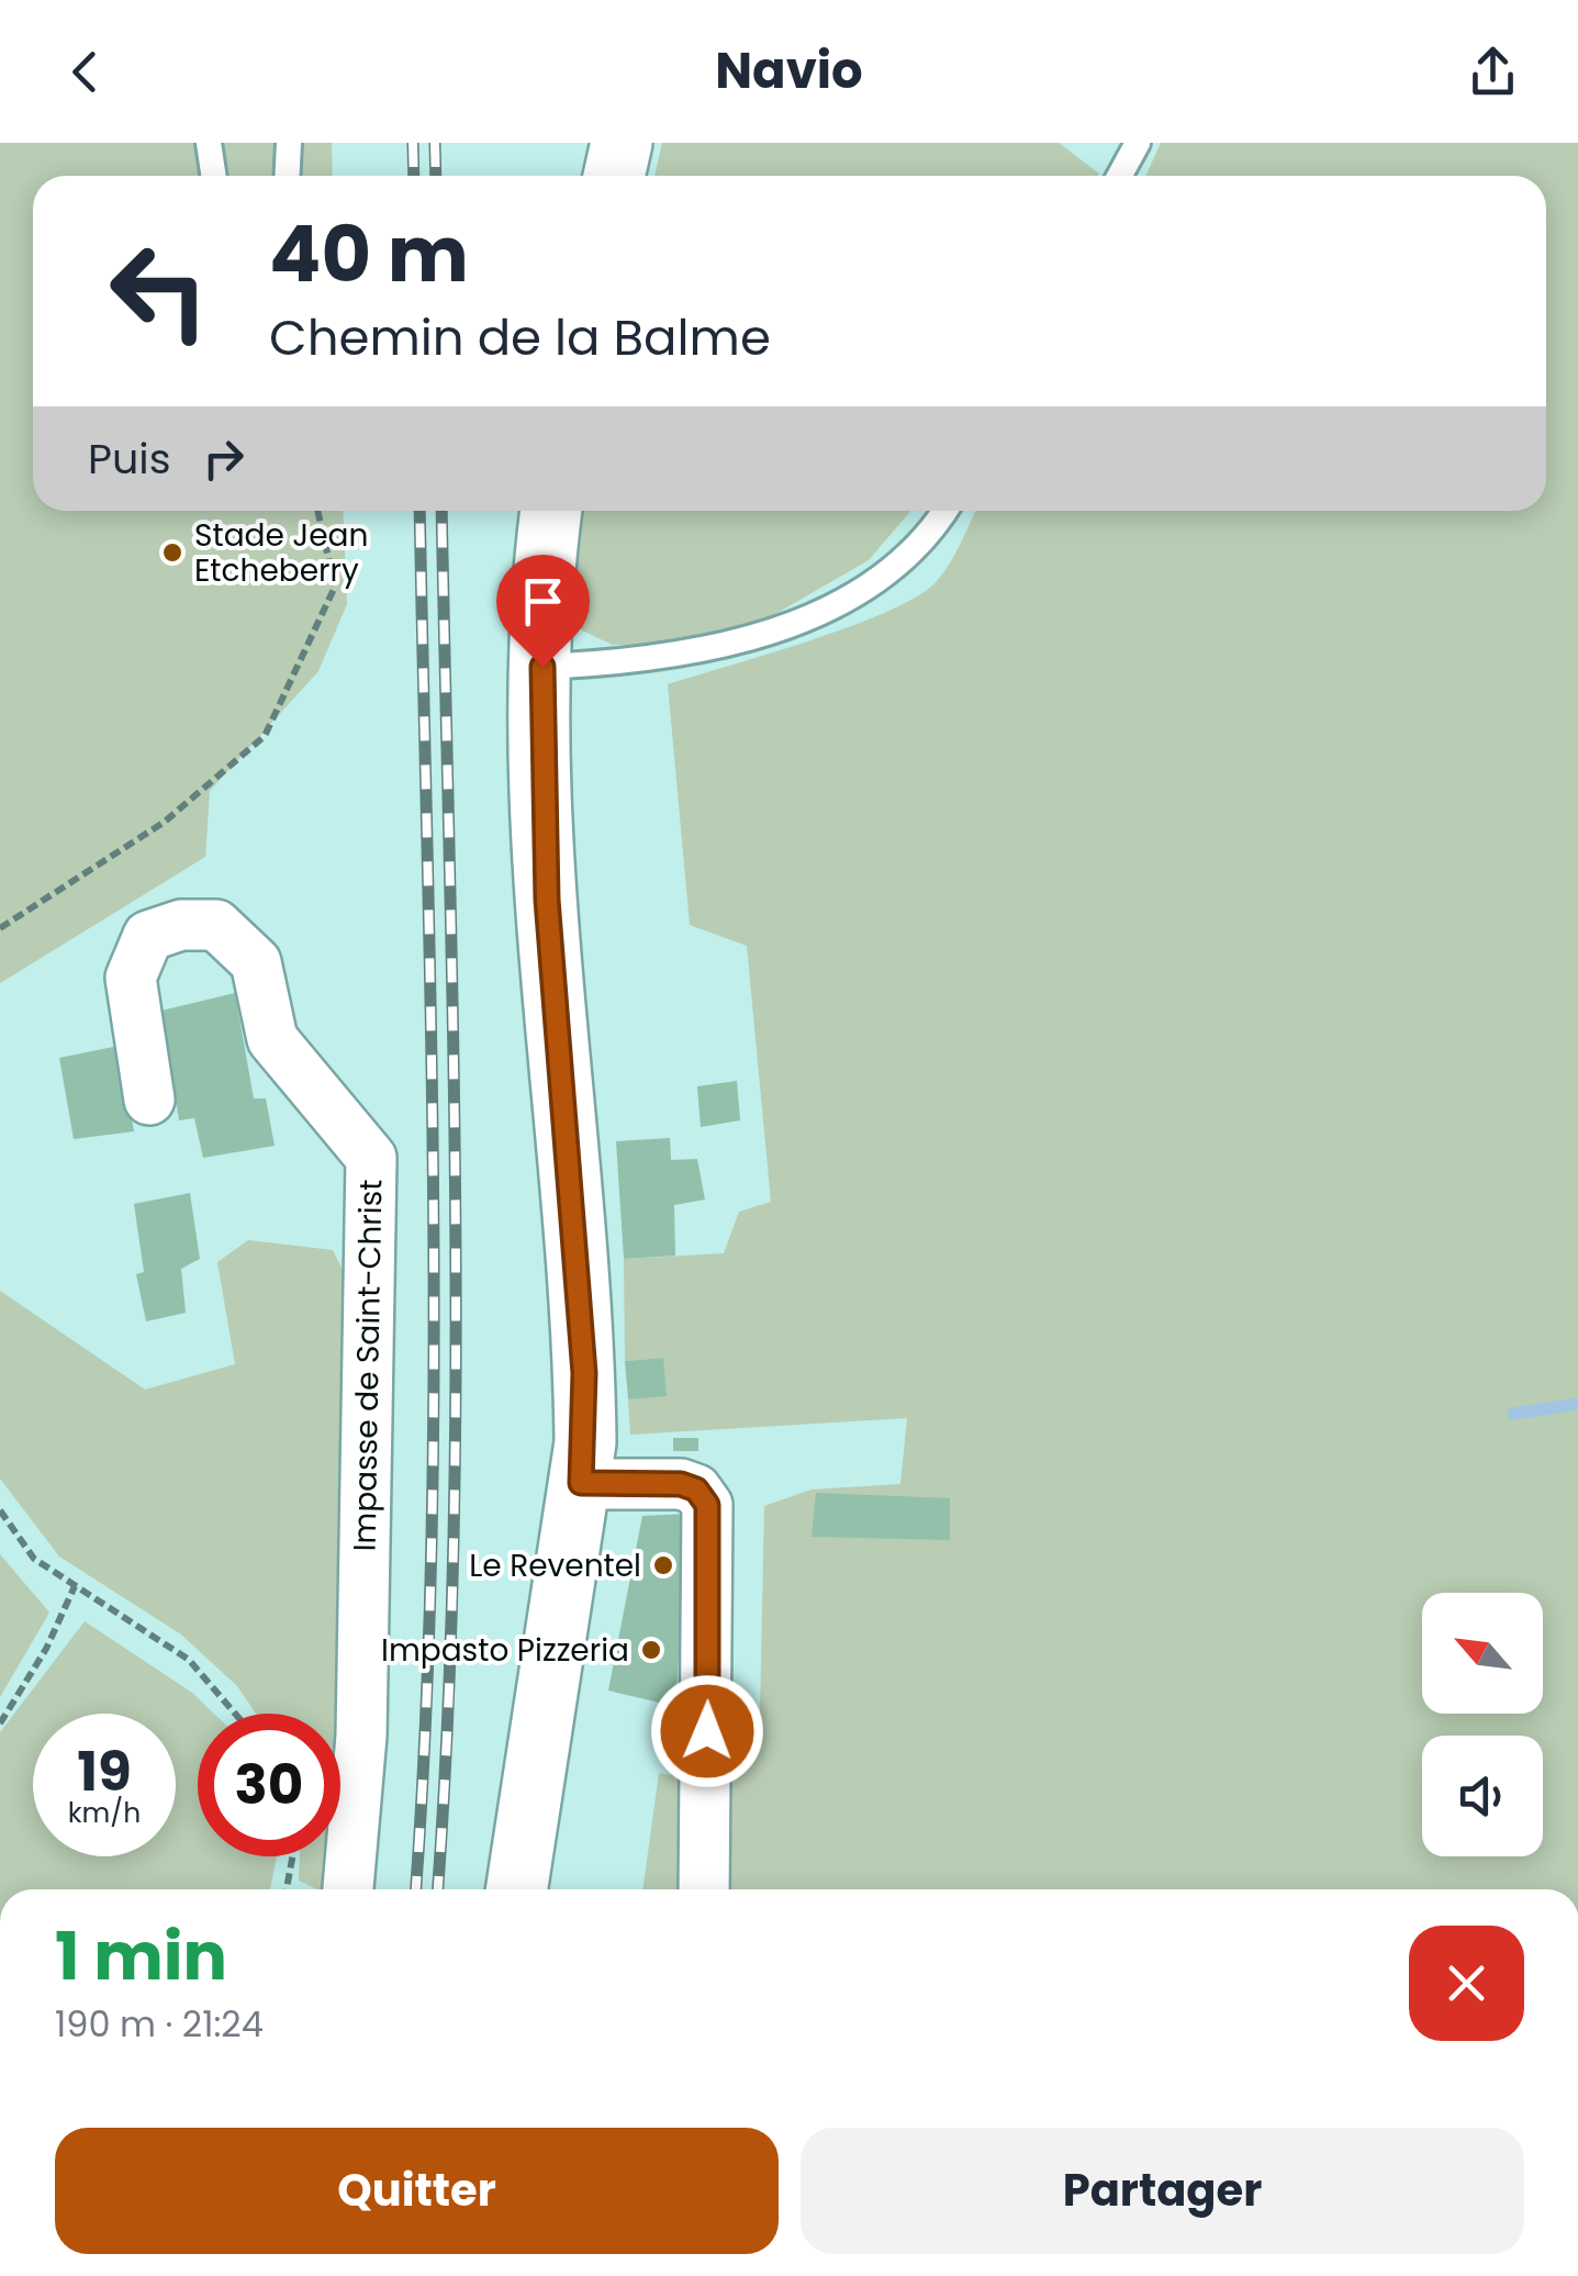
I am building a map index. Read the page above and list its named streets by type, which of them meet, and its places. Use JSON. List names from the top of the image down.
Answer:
{
  "streets": {
    "street": ["Impasse de Saint-Christ"]
  },
  "places": ["Stade Jean Etcheberry", "Le Reventel", "Impasto Pizzeria"],
  "north": "top left",
  "page": {
    "header": "Navio",
    "turn": ["40 m", "Chemin de la Balme"],
    "then": "Puis",
    "speed": "19 km/h",
    "limit": "30",
    "heading": ["1 min", "190 m · 21:24"],
    "buttons": ["Quitter", "Partager"]
  }
}
